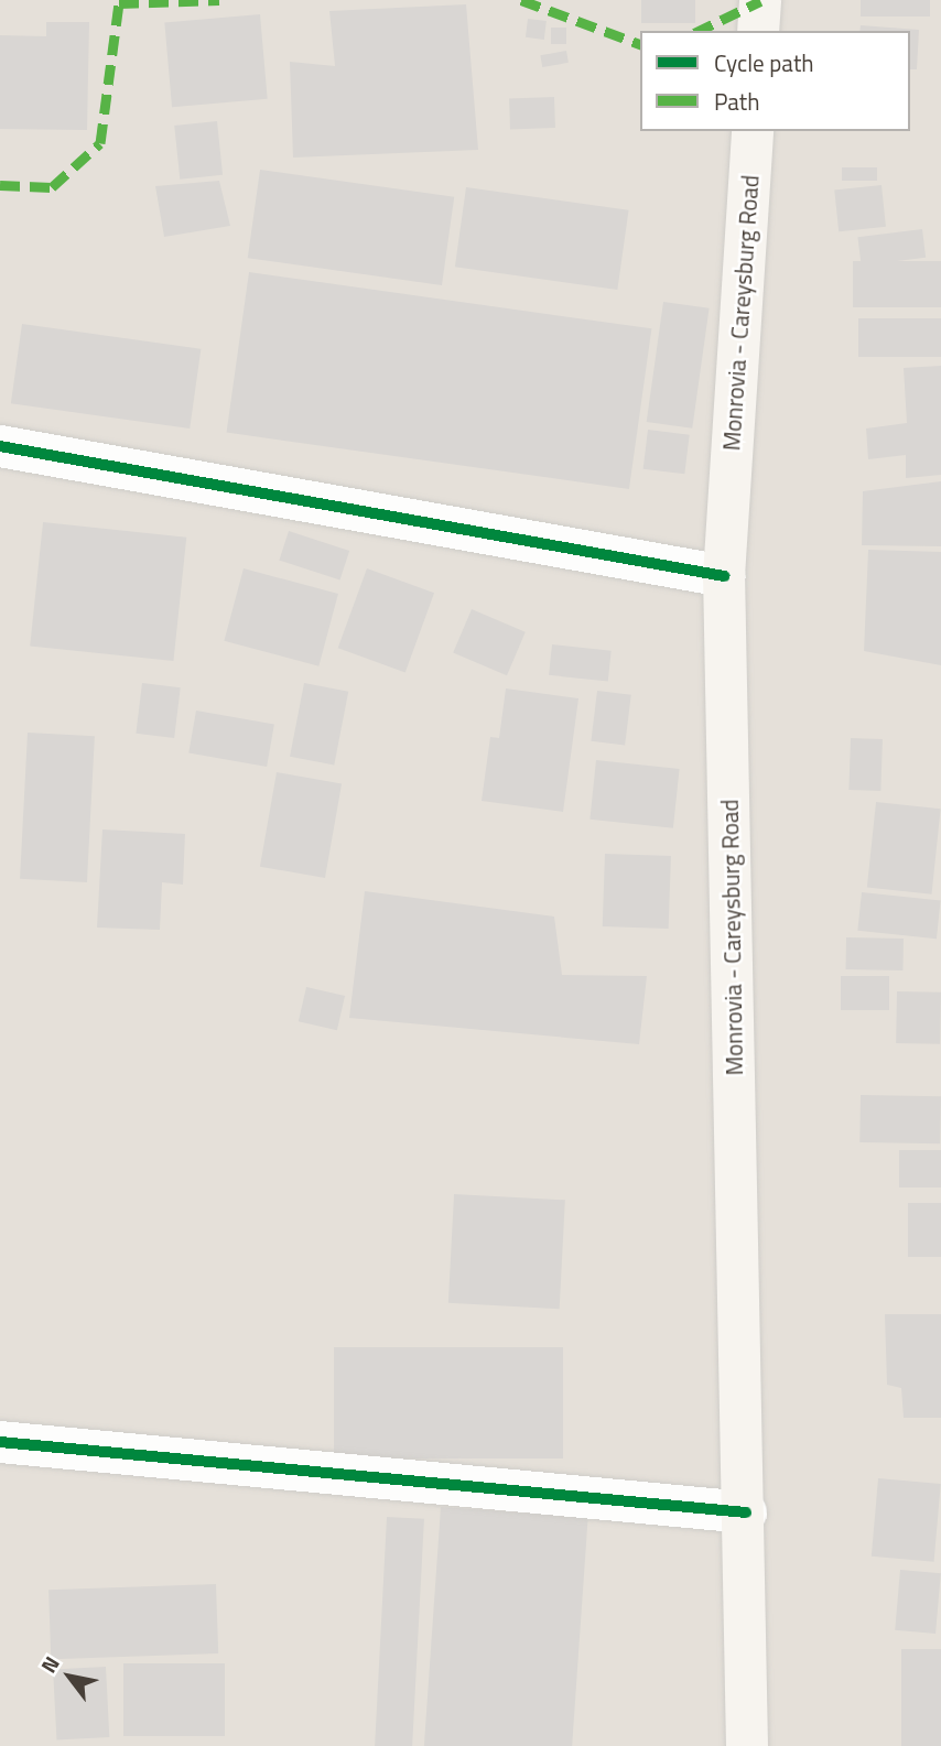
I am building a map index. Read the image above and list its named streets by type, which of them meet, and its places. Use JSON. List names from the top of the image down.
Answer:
{
  "streets": {
    "main road": ["Monrovia - Careysburg Road"]
  },
  "legend": ["Cycle path", "Path"],
  "north": "top left"
}
